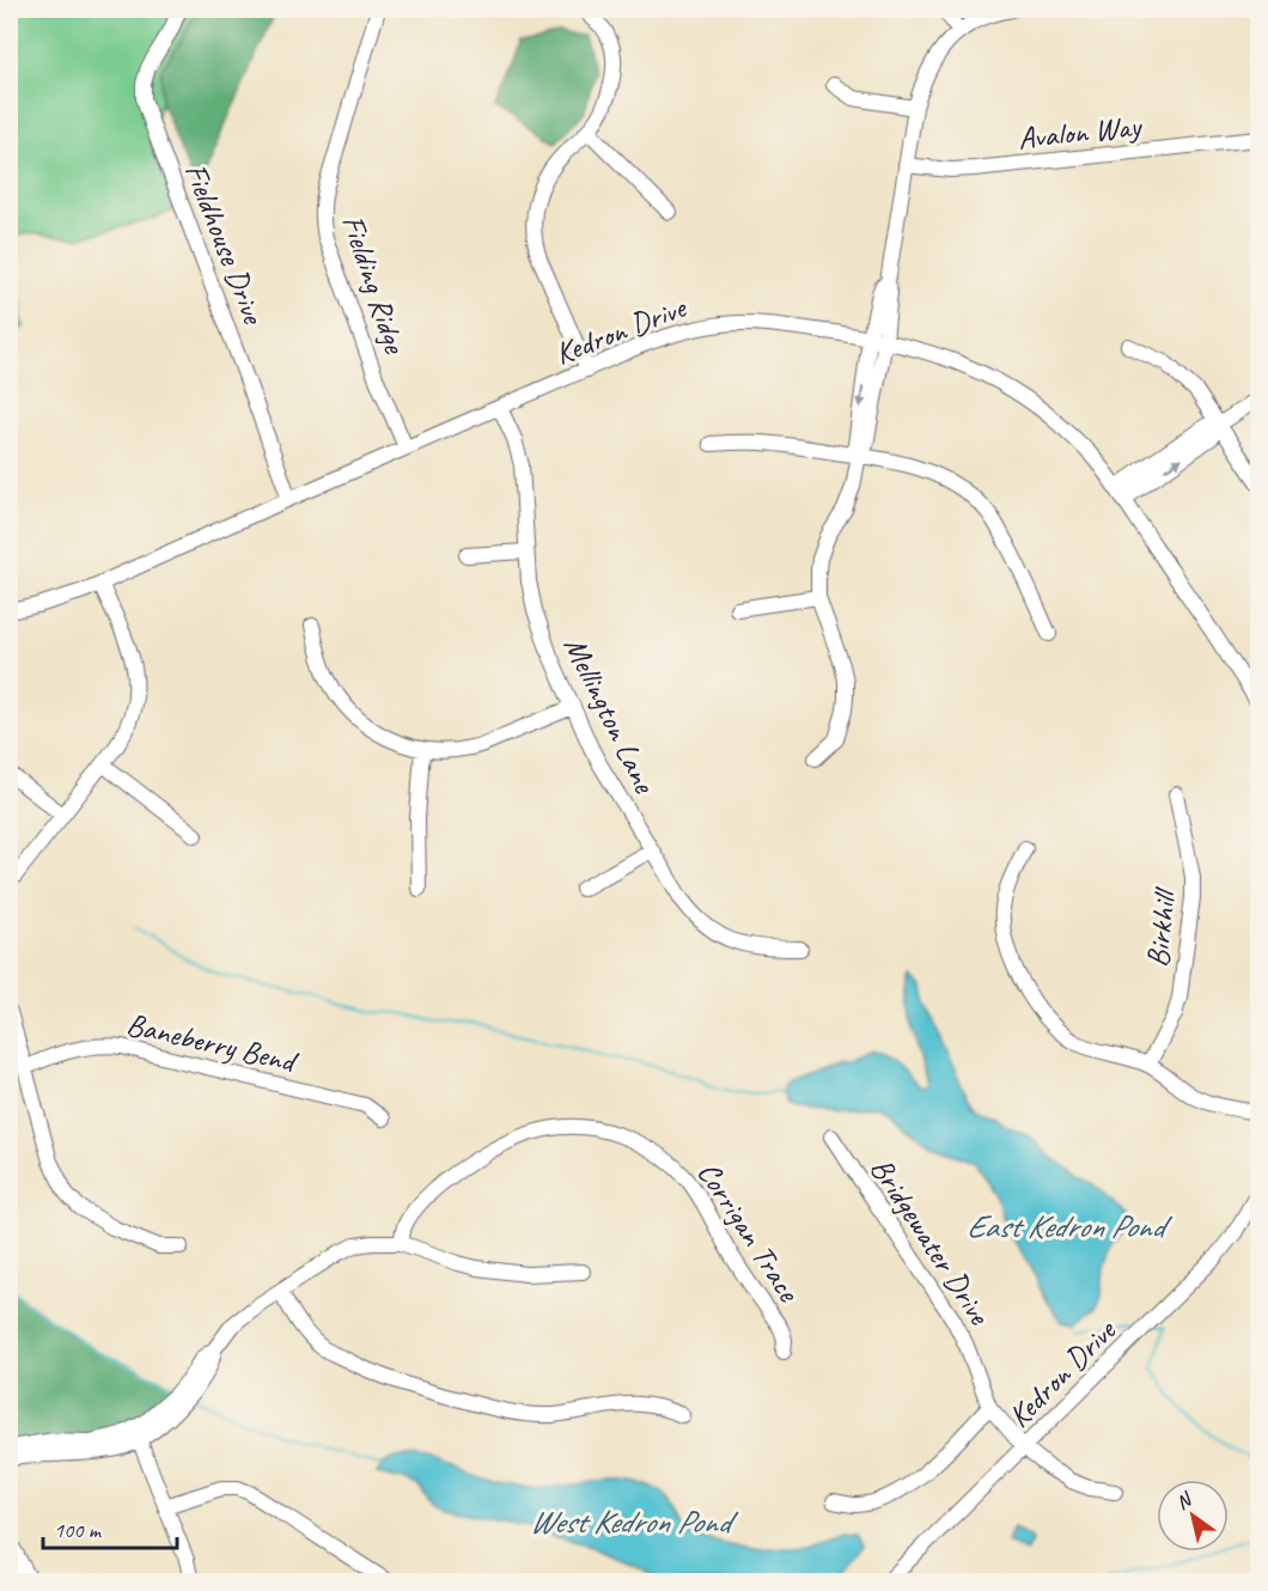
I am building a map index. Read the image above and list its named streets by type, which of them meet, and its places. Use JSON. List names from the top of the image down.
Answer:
{
  "streets": {
    "street": [
      "Avalon Way",
      "Fieldhouse Drive",
      "Fielding Ridge",
      "Kedron Drive",
      "Mellington Lane",
      "Birkhill",
      "Baneberry Bend",
      "Corrigan Trace",
      "Bridgewater Drive"
    ]
  },
  "crossings": [
    ["Fieldhouse Drive", "Kedron Drive"],
    ["Fielding Ridge", "Kedron Drive"],
    ["Kedron Drive", "Mellington Lane"],
    ["Kedron Drive", "Bridgewater Drive"]
  ],
  "water": ["East Kedron Pond", "West Kedron Pond"],
  "scale_bar": "100 m",
  "north": "top left"
}
